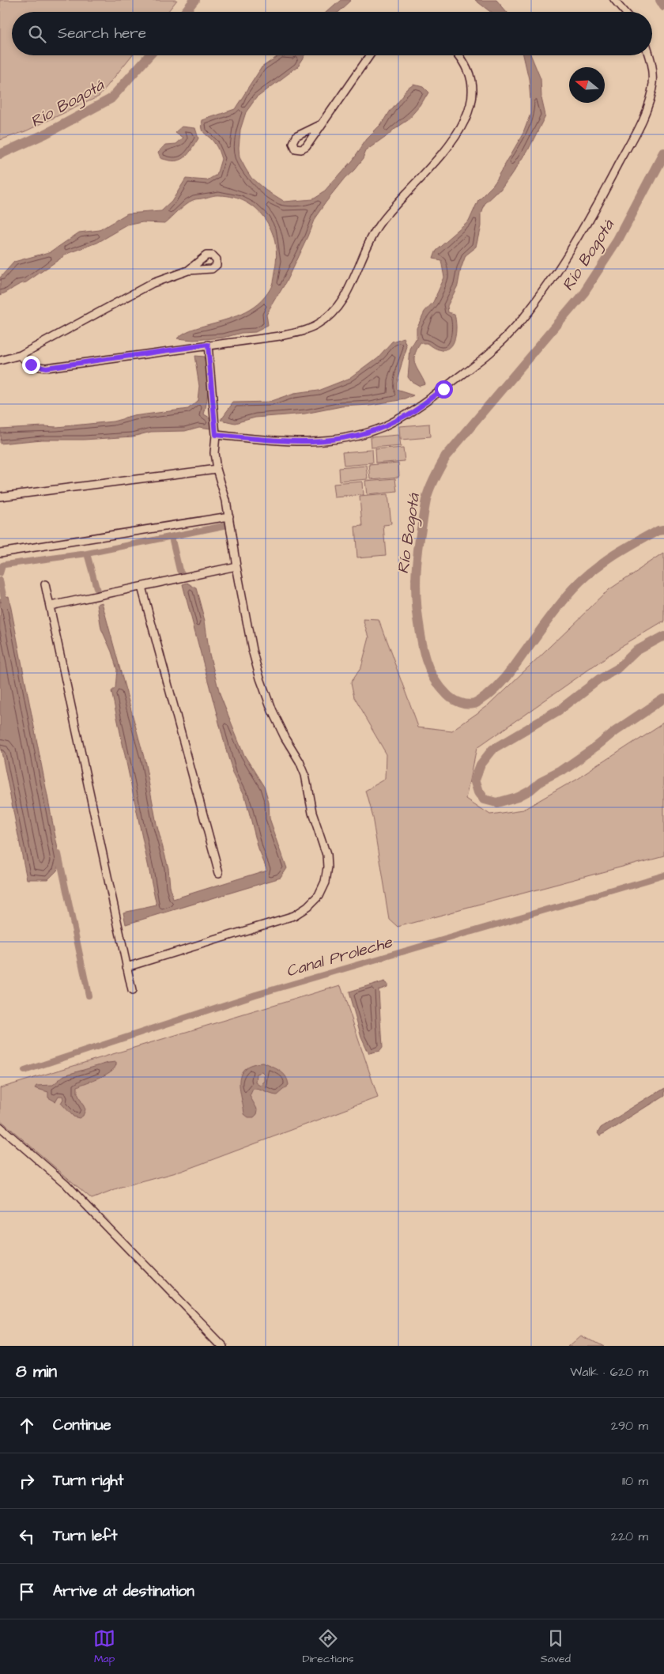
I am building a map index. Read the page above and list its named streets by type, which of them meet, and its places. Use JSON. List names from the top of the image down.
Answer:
{
  "water": ["Río Bogotá", "Canal Proleche"],
  "north": "left",
  "page": {
    "search": "Search here",
    "heading": ["8 min", "Walk · 620 m"],
    "list": [
      ["Continue", "290 m"],
      ["Turn right", "110 m"],
      ["Turn left", "220 m"],
      "Arrive at destination"
    ],
    "nav": ["Map", "Directions", "Saved"]
  }
}
